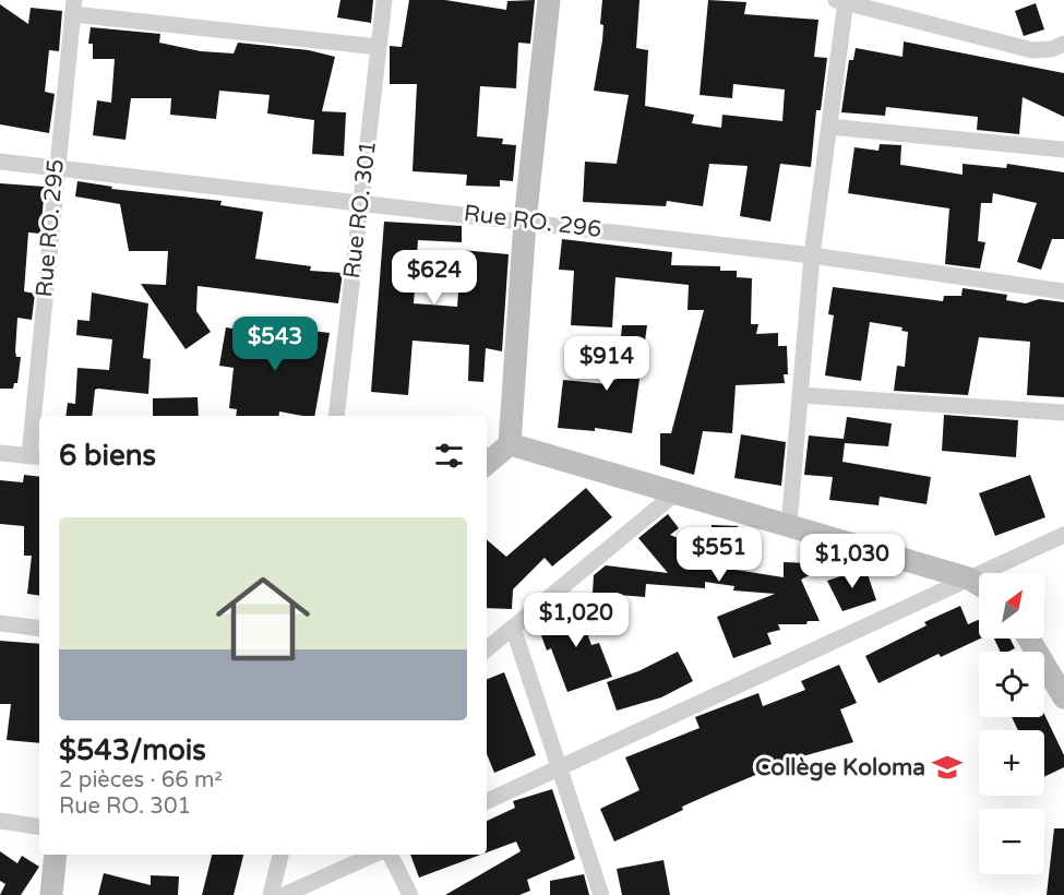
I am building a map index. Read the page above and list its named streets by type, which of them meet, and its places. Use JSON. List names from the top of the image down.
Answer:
{
  "streets": {
    "street": ["Rue RO. 301", "Rue RO. 296", "Rue RO. 295"]
  },
  "crossings": [
    ["Rue RO. 301", "Rue RO. 296"],
    ["Rue RO. 296", "Rue RO. 295"]
  ],
  "places": {
    "school or university": ["Collège Koloma"]
  },
  "north": "top right",
  "page": {
    "price": [
      "$624",
      "$543",
      "$914",
      "$551",
      "$1,030",
      "$1,020"
    ],
    "heading": "6 biens",
    "list": [
      {
        "name": "$543/mois",
        "note": "2 pièces · 66 m² · Rue RO. 301"
      }
    ],
    "map_buttons": ["+", "−"]
  }
}
